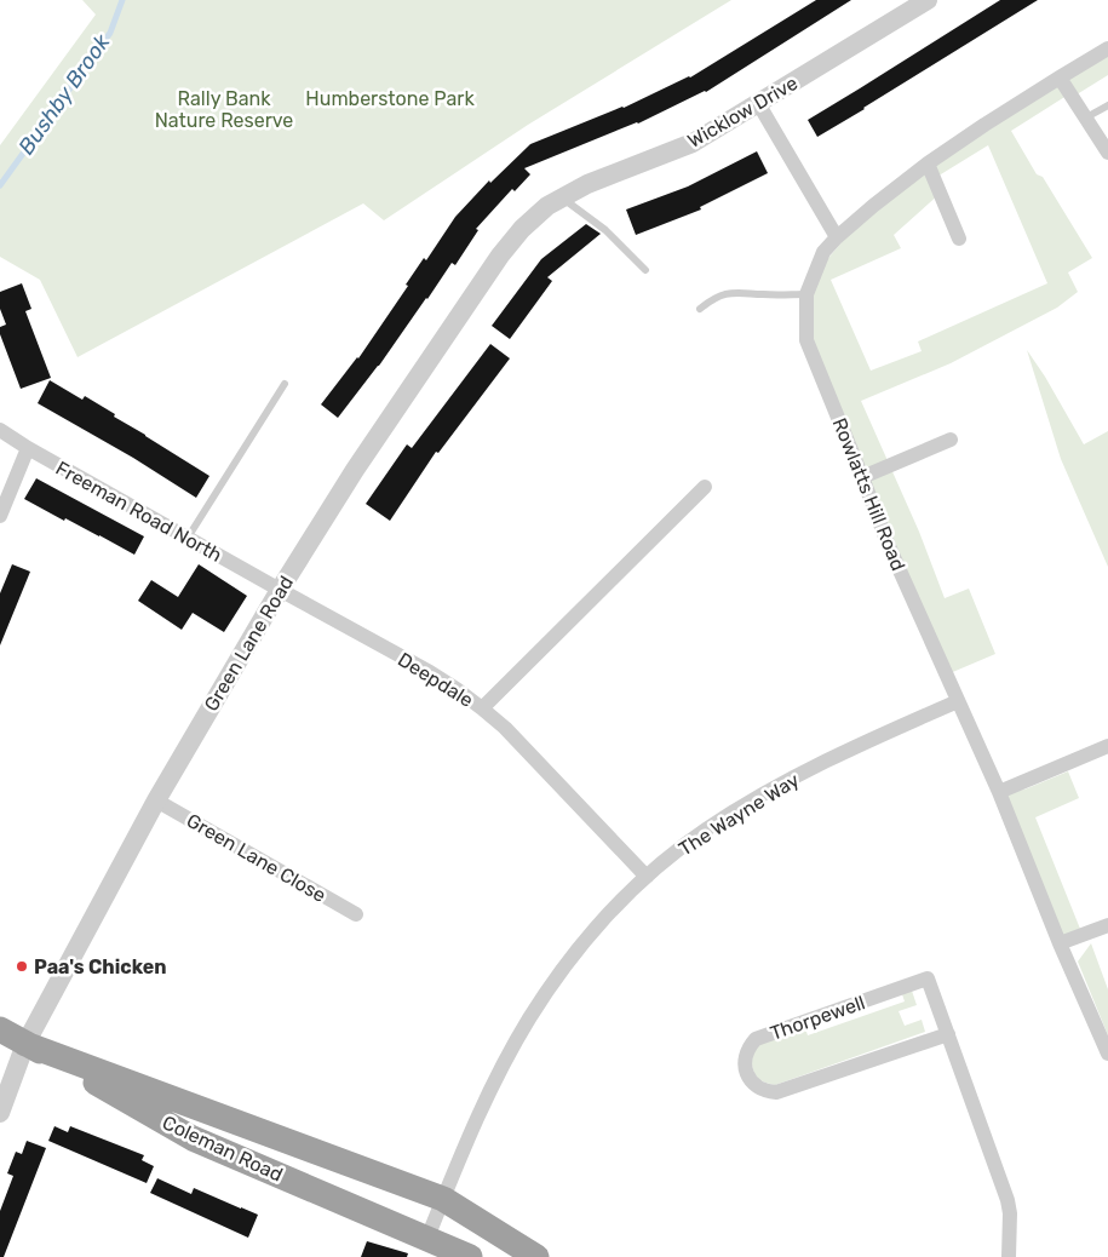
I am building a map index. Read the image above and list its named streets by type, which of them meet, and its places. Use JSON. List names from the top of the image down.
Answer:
{
  "streets": {
    "highway": ["Coleman Road"],
    "street": [
      "Wicklow Drive",
      "Rowlatts Hill Road",
      "Freeman Road North",
      "Green Lane Road",
      "Deepdale",
      "The Wayne Way",
      "Green Lane Close",
      "Thorpewell"
    ]
  },
  "crossings": [
    ["Wicklow Drive", "Green Lane Road"],
    ["Rowlatts Hill Road", "The Wayne Way"],
    ["Freeman Road North", "Green Lane Road"],
    ["Freeman Road North", "Deepdale"],
    ["Green Lane Road", "Deepdale"],
    ["Green Lane Road", "Green Lane Close"],
    ["Green Lane Road", "Coleman Road"],
    ["Deepdale", "The Wayne Way"],
    ["The Wayne Way", "Coleman Road"]
  ],
  "water": ["Bushby Brook"],
  "parks": ["Rally Bank Nature Reserve", "Humberstone Park"],
  "places": ["Paa's Chicken"]
}
